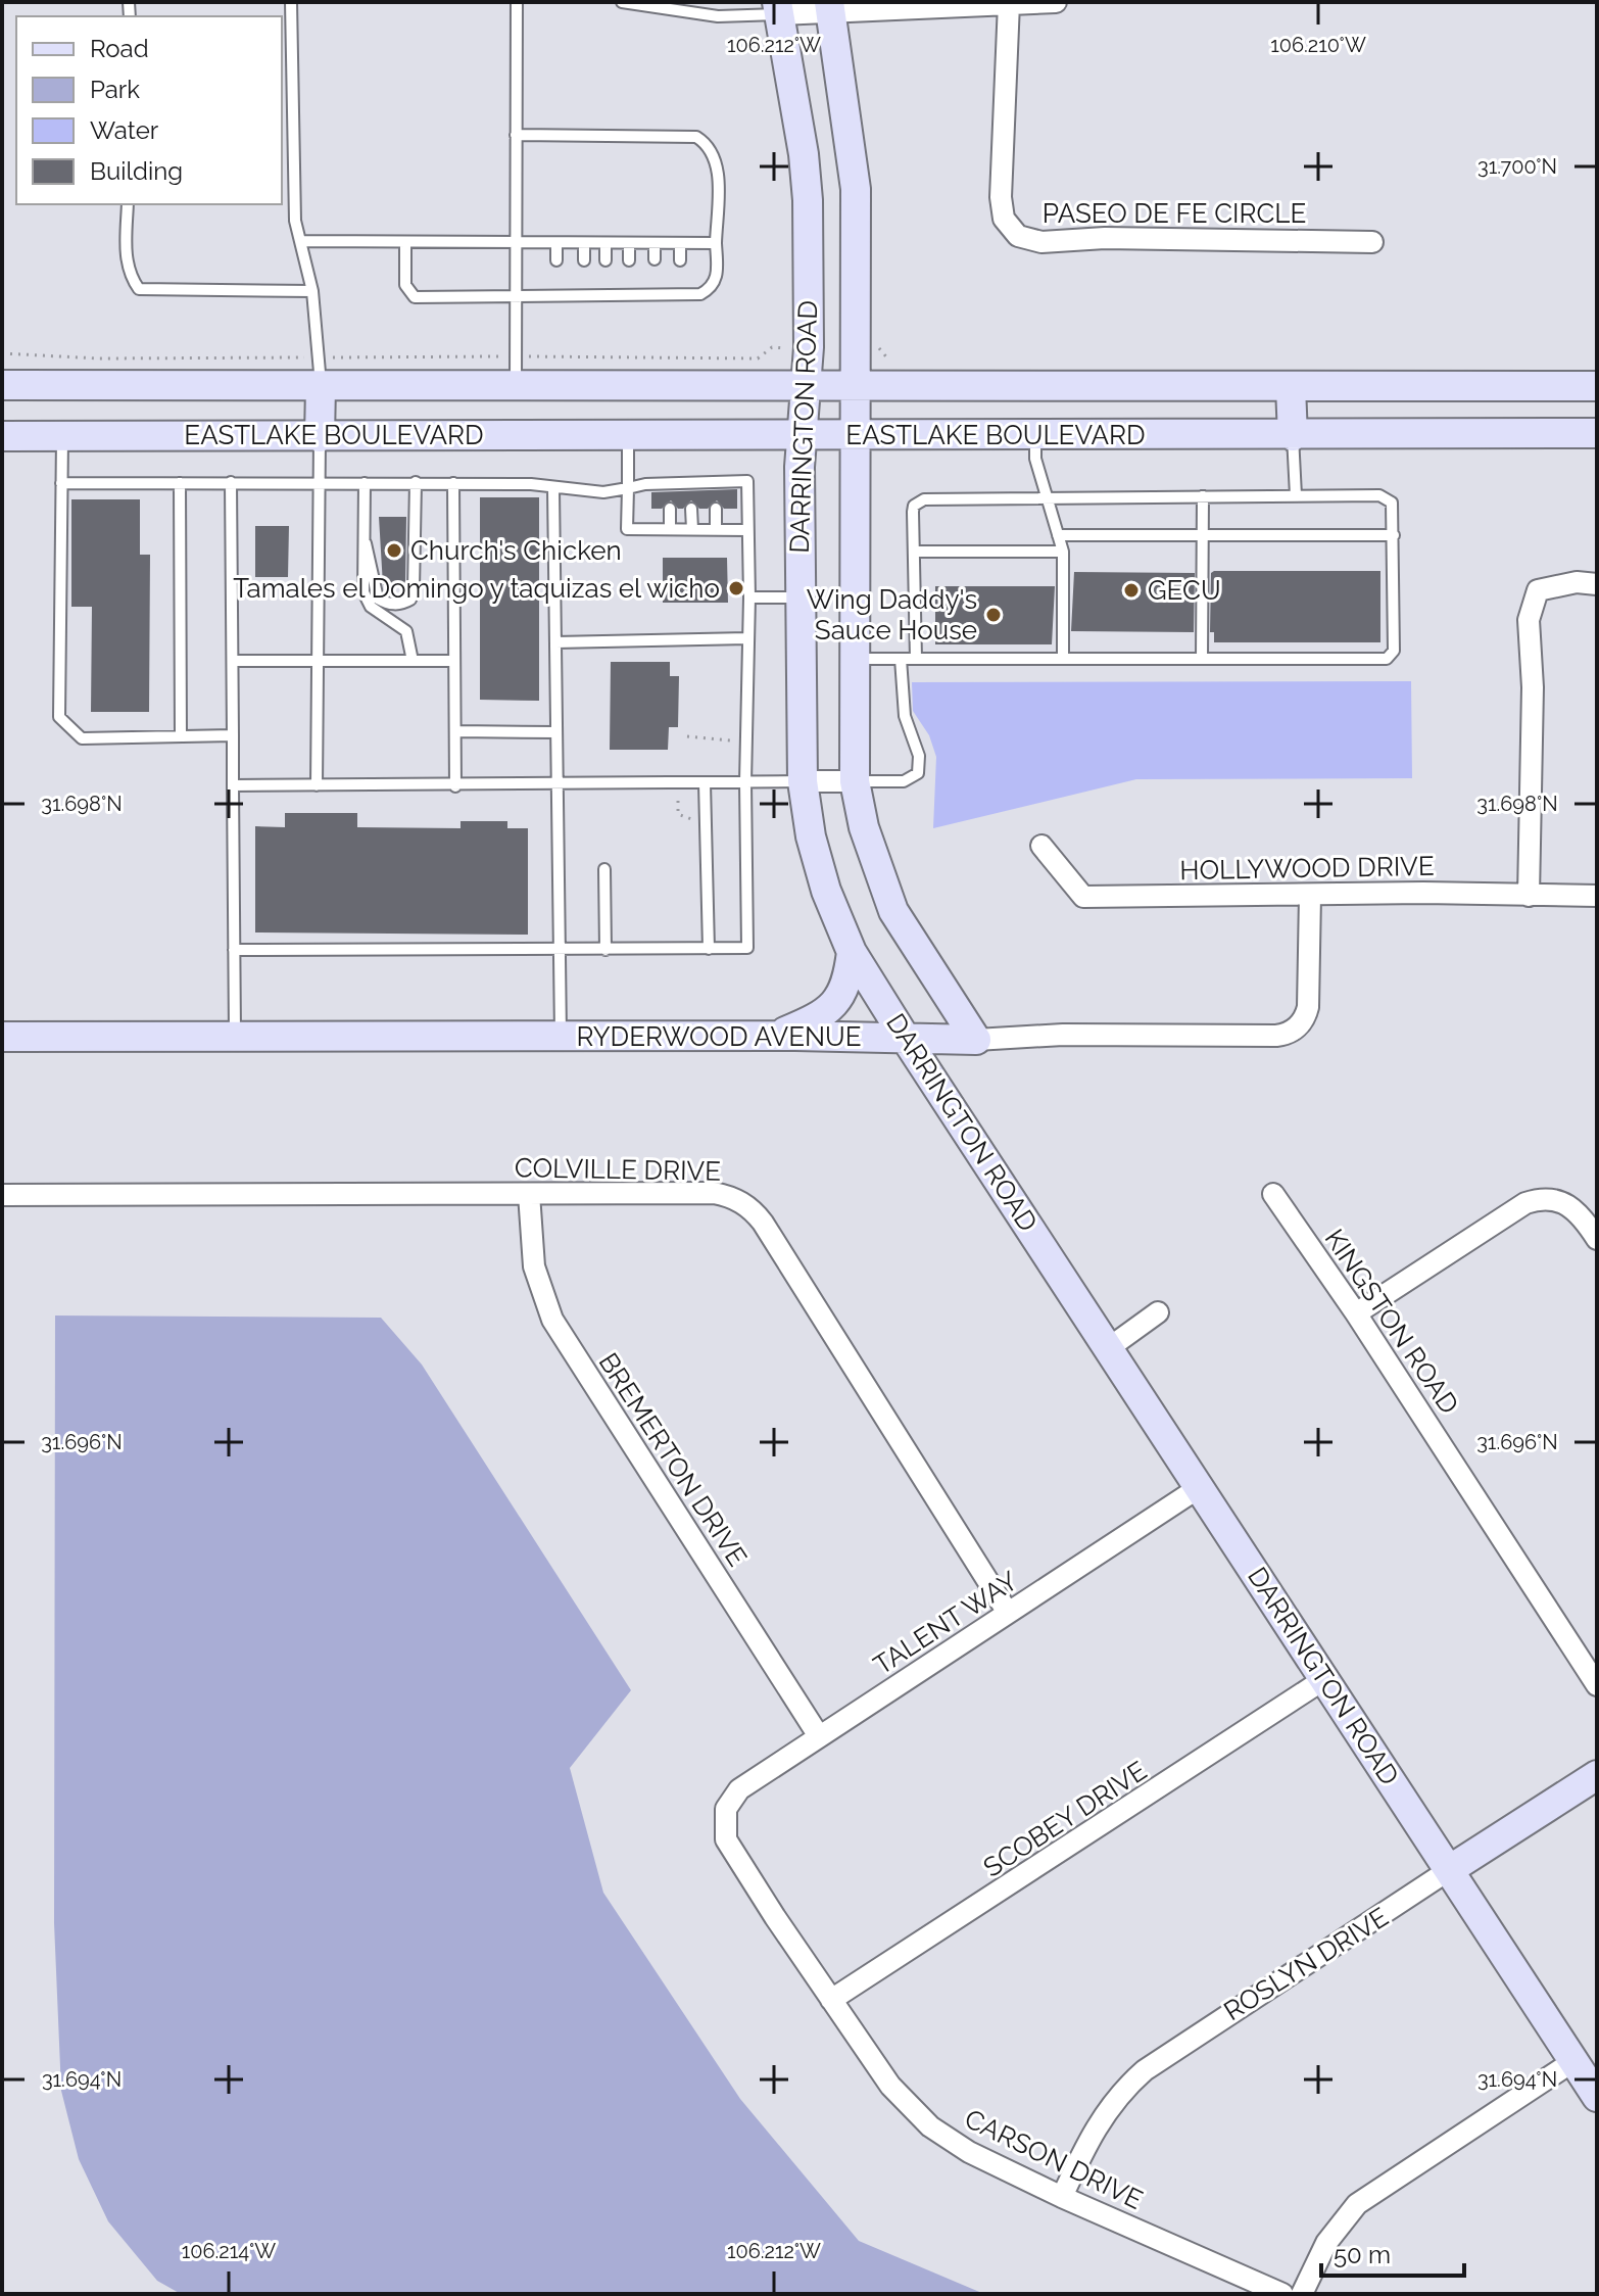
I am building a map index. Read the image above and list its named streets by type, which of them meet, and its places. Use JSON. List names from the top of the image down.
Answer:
{
  "streets": {
    "main road": [
      "DARRINGTON ROAD",
      "EASTLAKE BOULEVARD",
      "RYDERWOOD AVENUE",
      "ROSLYN DRIVE"
    ],
    "street": [
      "PASEO DE FE CIRCLE",
      "HOLLYWOOD DRIVE",
      "COLVILLE DRIVE",
      "KINGSTON ROAD",
      "BREMERTON DRIVE",
      "TALENT WAY",
      "SCOBEY DRIVE",
      "CARSON DRIVE"
    ]
  },
  "crossings": [
    ["DARRINGTON ROAD", "EASTLAKE BOULEVARD"],
    ["DARRINGTON ROAD", "RYDERWOOD AVENUE"],
    ["DARRINGTON ROAD", "TALENT WAY"],
    ["DARRINGTON ROAD", "SCOBEY DRIVE"],
    ["DARRINGTON ROAD", "ROSLYN DRIVE"],
    ["HOLLYWOOD DRIVE", "RYDERWOOD AVENUE"],
    ["COLVILLE DRIVE", "BREMERTON DRIVE"],
    ["COLVILLE DRIVE", "TALENT WAY"],
    ["BREMERTON DRIVE", "TALENT WAY"],
    ["TALENT WAY", "CARSON DRIVE"],
    ["SCOBEY DRIVE", "CARSON DRIVE"],
    ["ROSLYN DRIVE", "CARSON DRIVE"]
  ],
  "places": [
    "Church's Chicken",
    "Tamales el Domingo y taquizas el wicho",
    "GECU",
    "Wing Daddy's Sauce House"
  ],
  "legend": [
    "Road",
    "Park",
    "Water",
    "Building"
  ],
  "scale_bar": "50 m",
  "coordinates": [
    "106.212°W",
    "106.210°W",
    "31.700°N",
    "31.698°N",
    "31.696°N",
    "31.694°N",
    "106.214°W"
  ]
}
